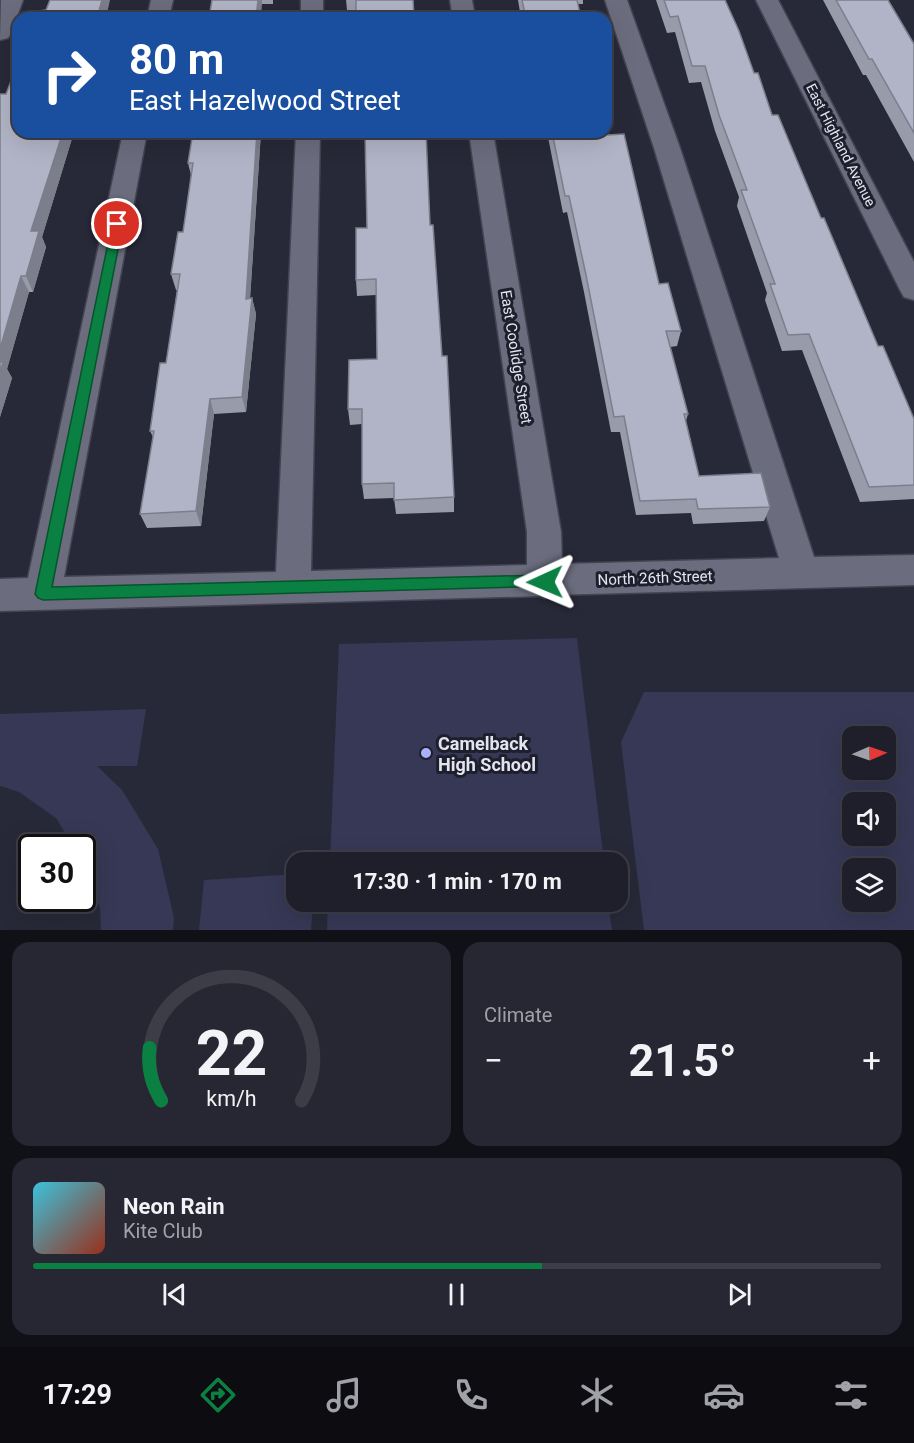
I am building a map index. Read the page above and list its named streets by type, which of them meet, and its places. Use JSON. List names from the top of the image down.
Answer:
{
  "streets": {
    "street": ["East Highland Avenue", "East Coolidge Street", "North 26th Street"]
  },
  "crossings": [
    ["East Coolidge Street", "North 26th Street"]
  ],
  "places": ["Camelback High School"],
  "north": "right",
  "page": {
    "turn": ["80 m", "East Hazelwood Street"],
    "limit": "30",
    "trip": "17:30 · 1 min · 170 m",
    "tile": "Climate",
    "heat": ["−", "21.5°", "+"],
    "song": ["Neon Rain", "Kite Club"],
    "tabs": "17:29",
    "gauge": ["22", "km/h"]
  }
}
